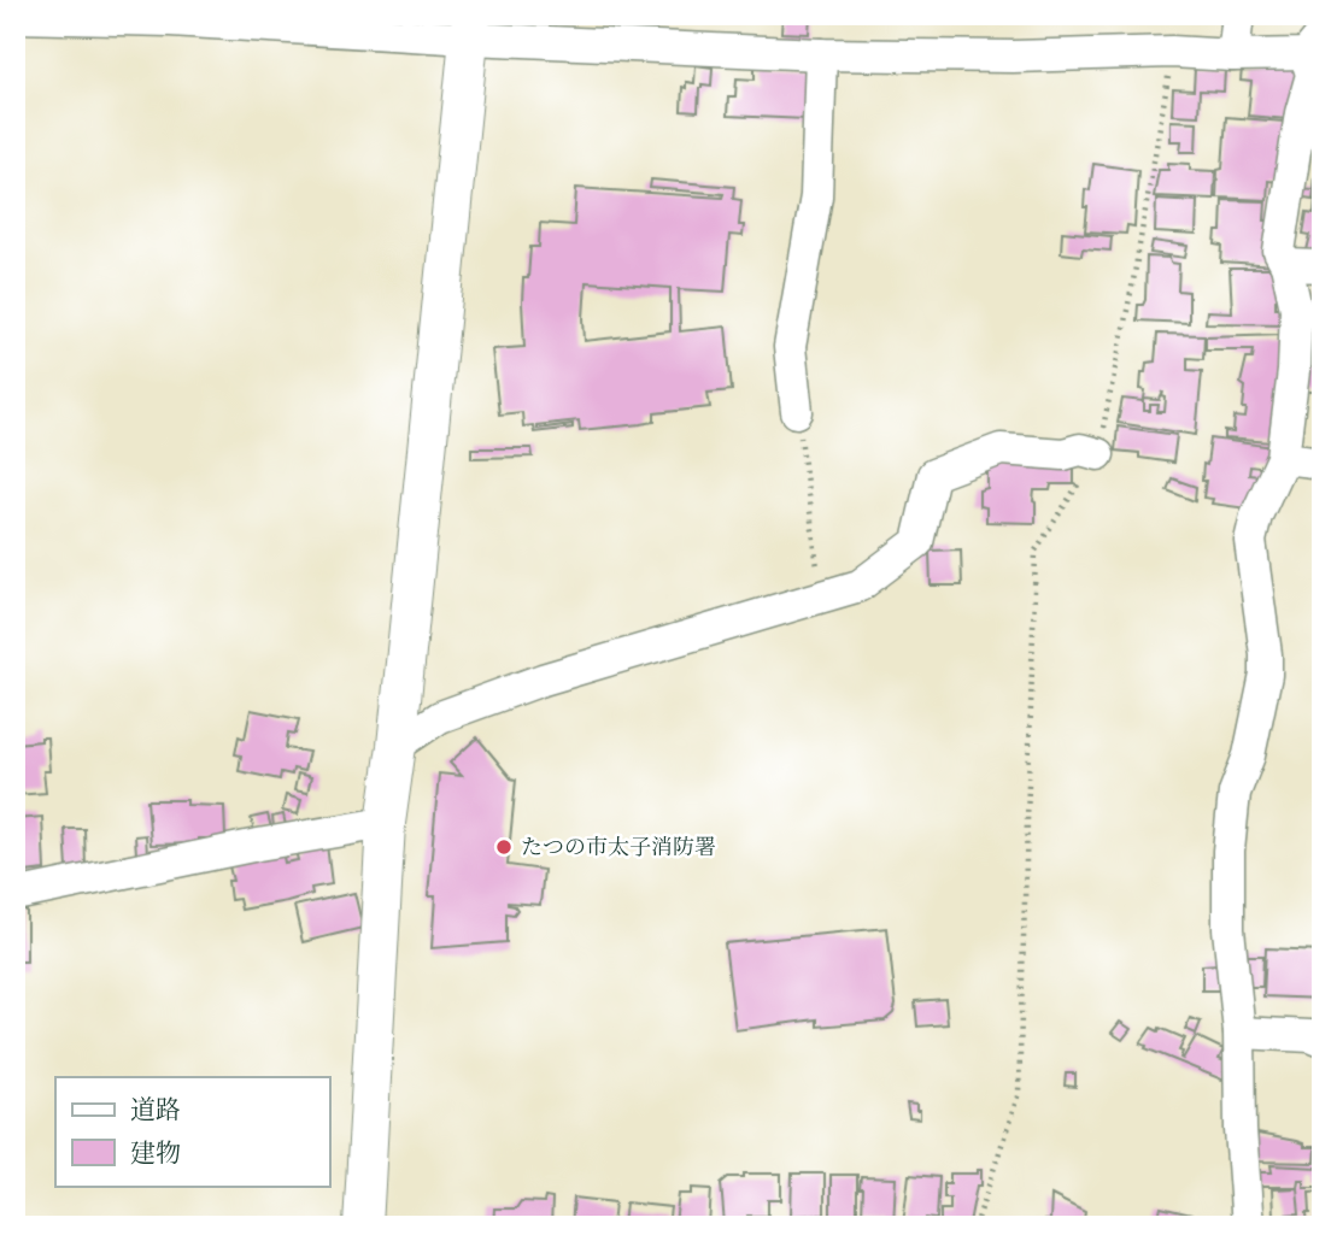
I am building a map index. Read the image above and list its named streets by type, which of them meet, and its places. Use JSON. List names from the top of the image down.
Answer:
{
  "places": ["たつの市太子消防署"],
  "legend": ["道路", "建物"]
}
